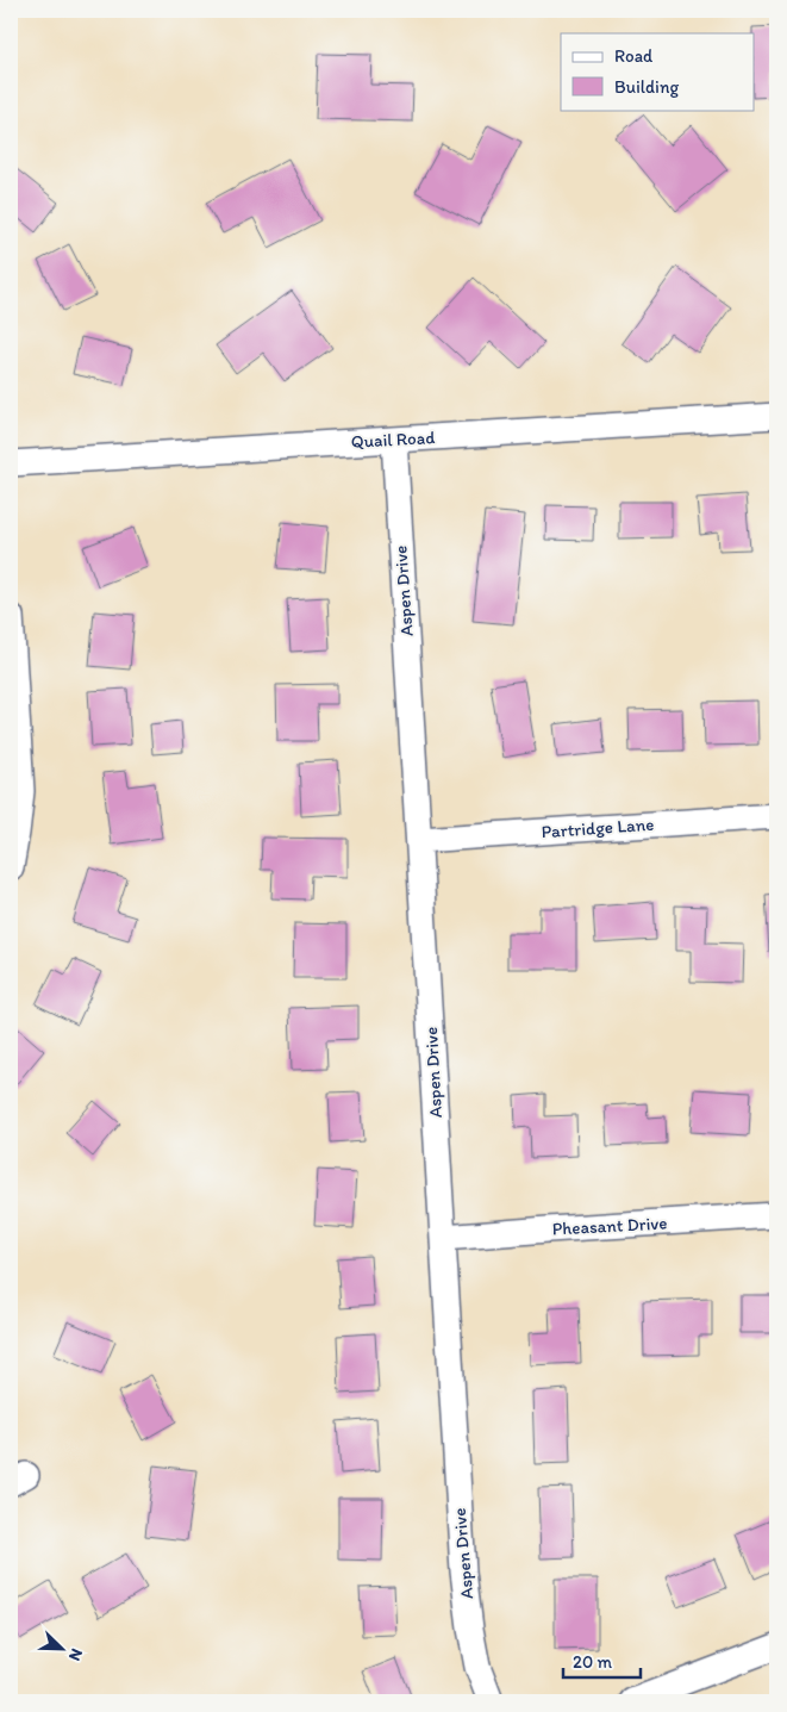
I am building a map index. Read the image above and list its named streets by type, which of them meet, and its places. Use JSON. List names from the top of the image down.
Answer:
{
  "streets": {
    "street": [
      "Quail Road",
      "Aspen Drive",
      "Partridge Lane",
      "Pheasant Drive"
    ]
  },
  "crossings": [
    ["Quail Road", "Aspen Drive"],
    ["Aspen Drive", "Partridge Lane"],
    ["Aspen Drive", "Pheasant Drive"]
  ],
  "legend": ["Road", "Building"],
  "scale_bar": "20 m",
  "north": "bottom right"
}
